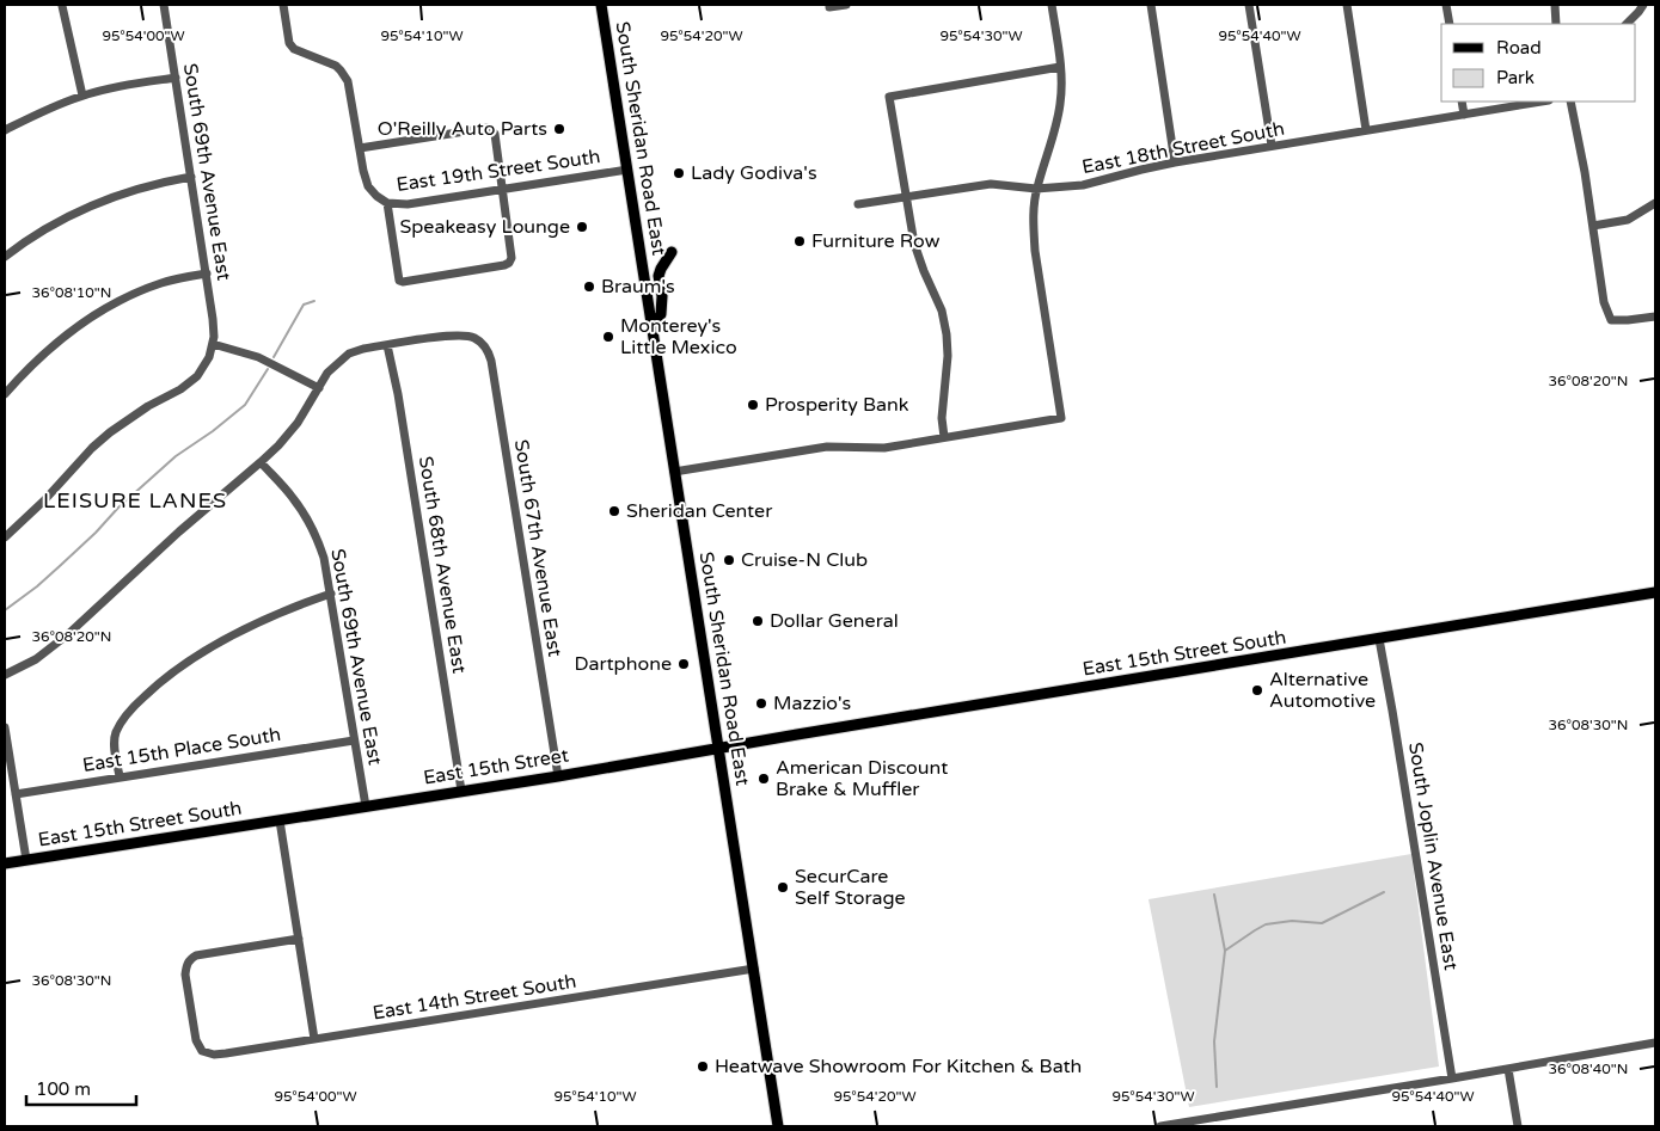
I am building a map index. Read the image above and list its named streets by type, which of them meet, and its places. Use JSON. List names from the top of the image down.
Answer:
{
  "streets": {
    "main road": ["South Sheridan Road East", "East 15th Street South", "East 15th Street"],
    "street": [
      "East 18th Street South",
      "East 19th Street South",
      "South 69th Avenue East",
      "South 67th Avenue East",
      "South 68th Avenue East",
      "East 15th Place South",
      "South Joplin Avenue East",
      "East 14th Street South"
    ]
  },
  "crossings": [
    ["South Sheridan Road East", "East 19th Street South"],
    ["South Sheridan Road East", "East 15th Street South"],
    ["South Sheridan Road East", "East 15th Street"],
    ["South Sheridan Road East", "East 14th Street South"],
    ["South 69th Avenue East", "East 15th Place South"],
    ["South 69th Avenue East", "East 15th Street"],
    ["South 67th Avenue East", "South 68th Avenue East"],
    ["South 67th Avenue East", "East 15th Street"],
    ["South 68th Avenue East", "East 15th Street"],
    ["East 15th Street South", "East 15th Street"],
    ["East 15th Street South", "South Joplin Avenue East"]
  ],
  "districts": ["LEISURE LANES"],
  "places": [
    "O'Reilly Auto Parts",
    "Lady Godiva's",
    "Speakeasy Lounge",
    "Furniture Row",
    "Braum's",
    "Monterey's Little Mexico",
    "Prosperity Bank",
    "Sheridan Center",
    "Cruise-N Club",
    "Dollar General",
    "Dartphone",
    "Alternative Automotive",
    "Mazzio's",
    "American Discount Brake & Muffler",
    "SecurCare Self Storage",
    "Heatwave Showroom For Kitchen & Bath"
  ],
  "legend": ["Road", "Park"],
  "scale_bar": "100 m",
  "coordinates": [
    "95°54'00\"W",
    "95°54'10\"W",
    "95°54'20\"W",
    "95°54'30\"W",
    "95°54'40\"W",
    "36°08'10\"N",
    "36°08'20\"N",
    "36°08'30\"N",
    "36°08'40\"N"
  ]
}
